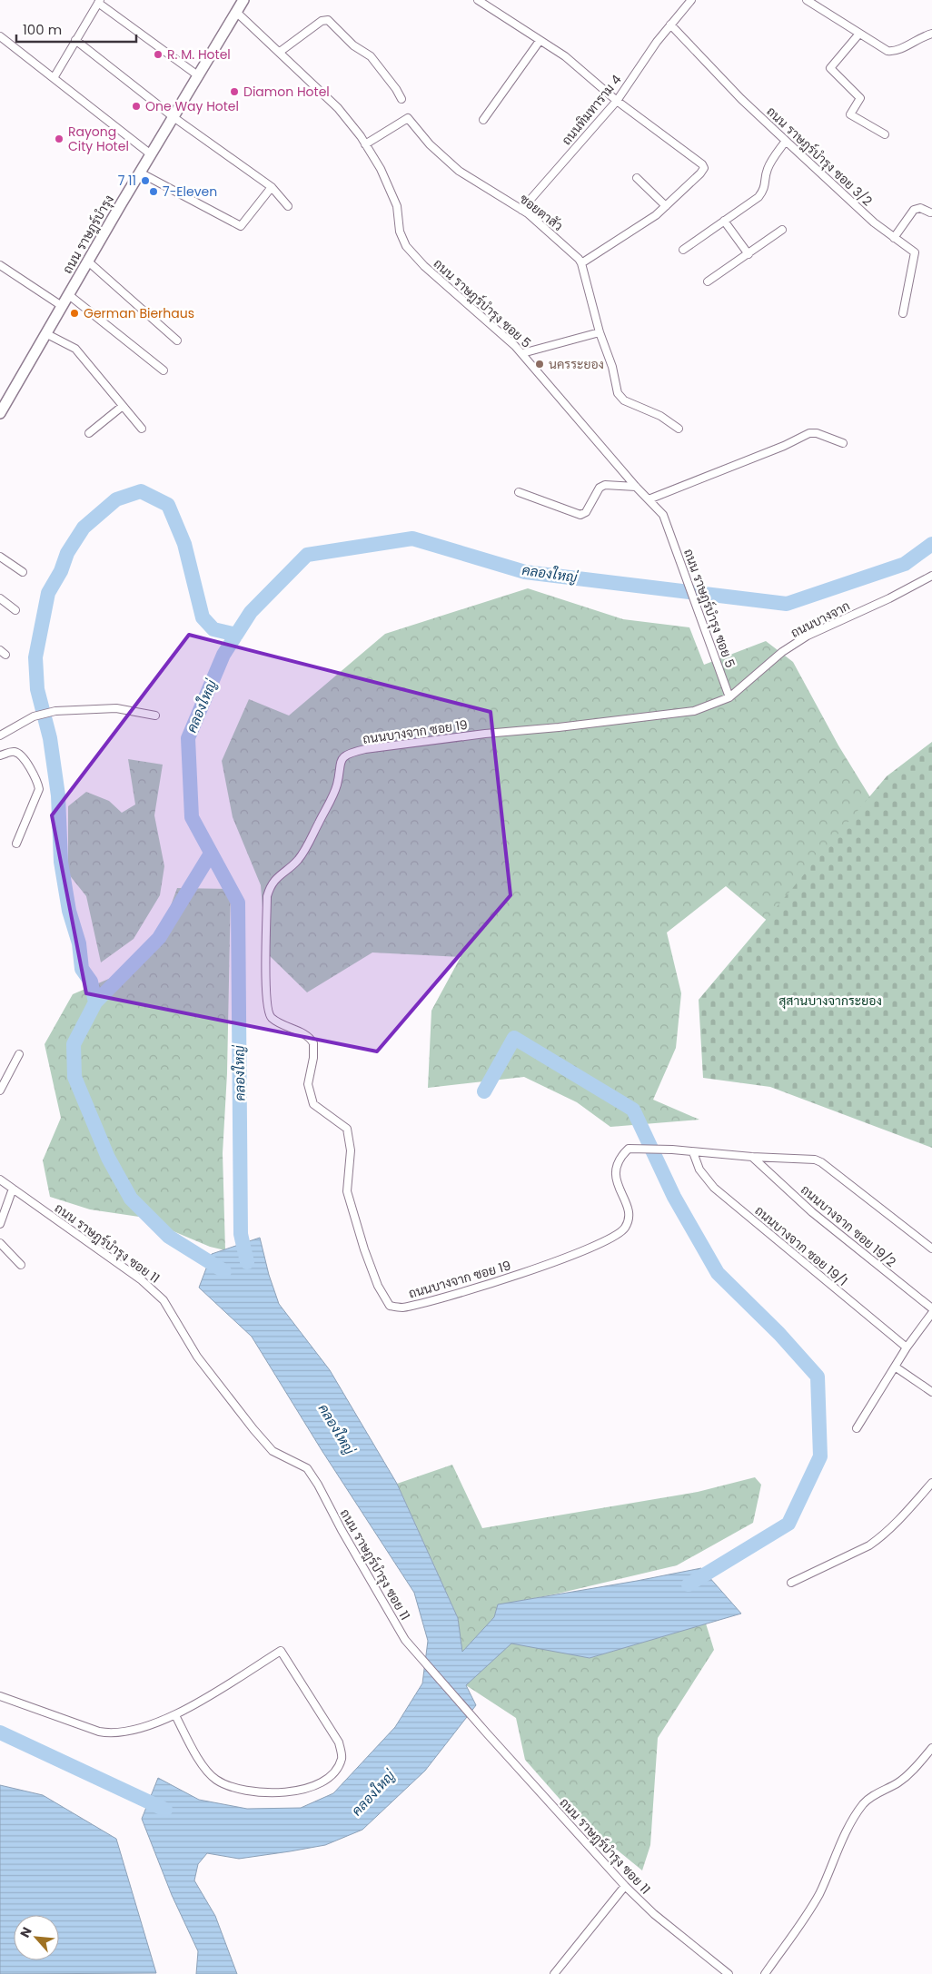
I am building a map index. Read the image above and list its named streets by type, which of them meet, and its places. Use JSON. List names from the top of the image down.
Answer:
{
  "streets": {
    "street": [
      "ถนนทิมทาราม 4",
      "ถนน ราษฎร์บำรุง ซอย 3/2",
      "ซอยตาสัว",
      "ถนน ราษฎร์บำรุง",
      "ถนน ราษฎร์บำรุง ซอย 5",
      "ถนนบางจาก",
      "ถนนบางจาก ซอย 19",
      "ถนนบางจาก ซอย 19/2",
      "ถนน ราษฎร์บำรุง ซอย 11",
      "ถนนบางจาก ซอย 19/1"
    ]
  },
  "crossings": [
    ["ถนนทิมทาราม 4", "ถนน ราษฎร์บำรุง ซอย 3/2"],
    ["ถนนทิมทาราม 4", "ซอยตาสัว"],
    ["ซอยตาสัว", "ถนน ราษฎร์บำรุง ซอย 5"],
    ["ถนน ราษฎร์บำรุง", "ถนน ราษฎร์บำรุง ซอย 5"],
    ["ถนน ราษฎร์บำรุง ซอย 5", "ถนนบางจาก"],
    ["ถนน ราษฎร์บำรุง ซอย 5", "ถนนบางจาก ซอย 19"],
    ["ถนนบางจาก", "ถนนบางจาก ซอย 19"],
    ["ถนนบางจาก ซอย 19", "ถนนบางจาก ซอย 19/2"],
    ["ถนนบางจาก ซอย 19", "ถนนบางจาก ซอย 19/1"]
  ],
  "water": ["คลองใหญ่"],
  "parks": ["สุสานบางจากระยอง"],
  "places": [
    "R. M. Hotel",
    "Diamon Hotel",
    "One Way Hotel",
    "Rayong City Hotel",
    "7 11",
    "7-Eleven",
    "German Bierhaus",
    "นครระยอง"
  ],
  "scale_bar": "100 m",
  "north": "top left"
}
